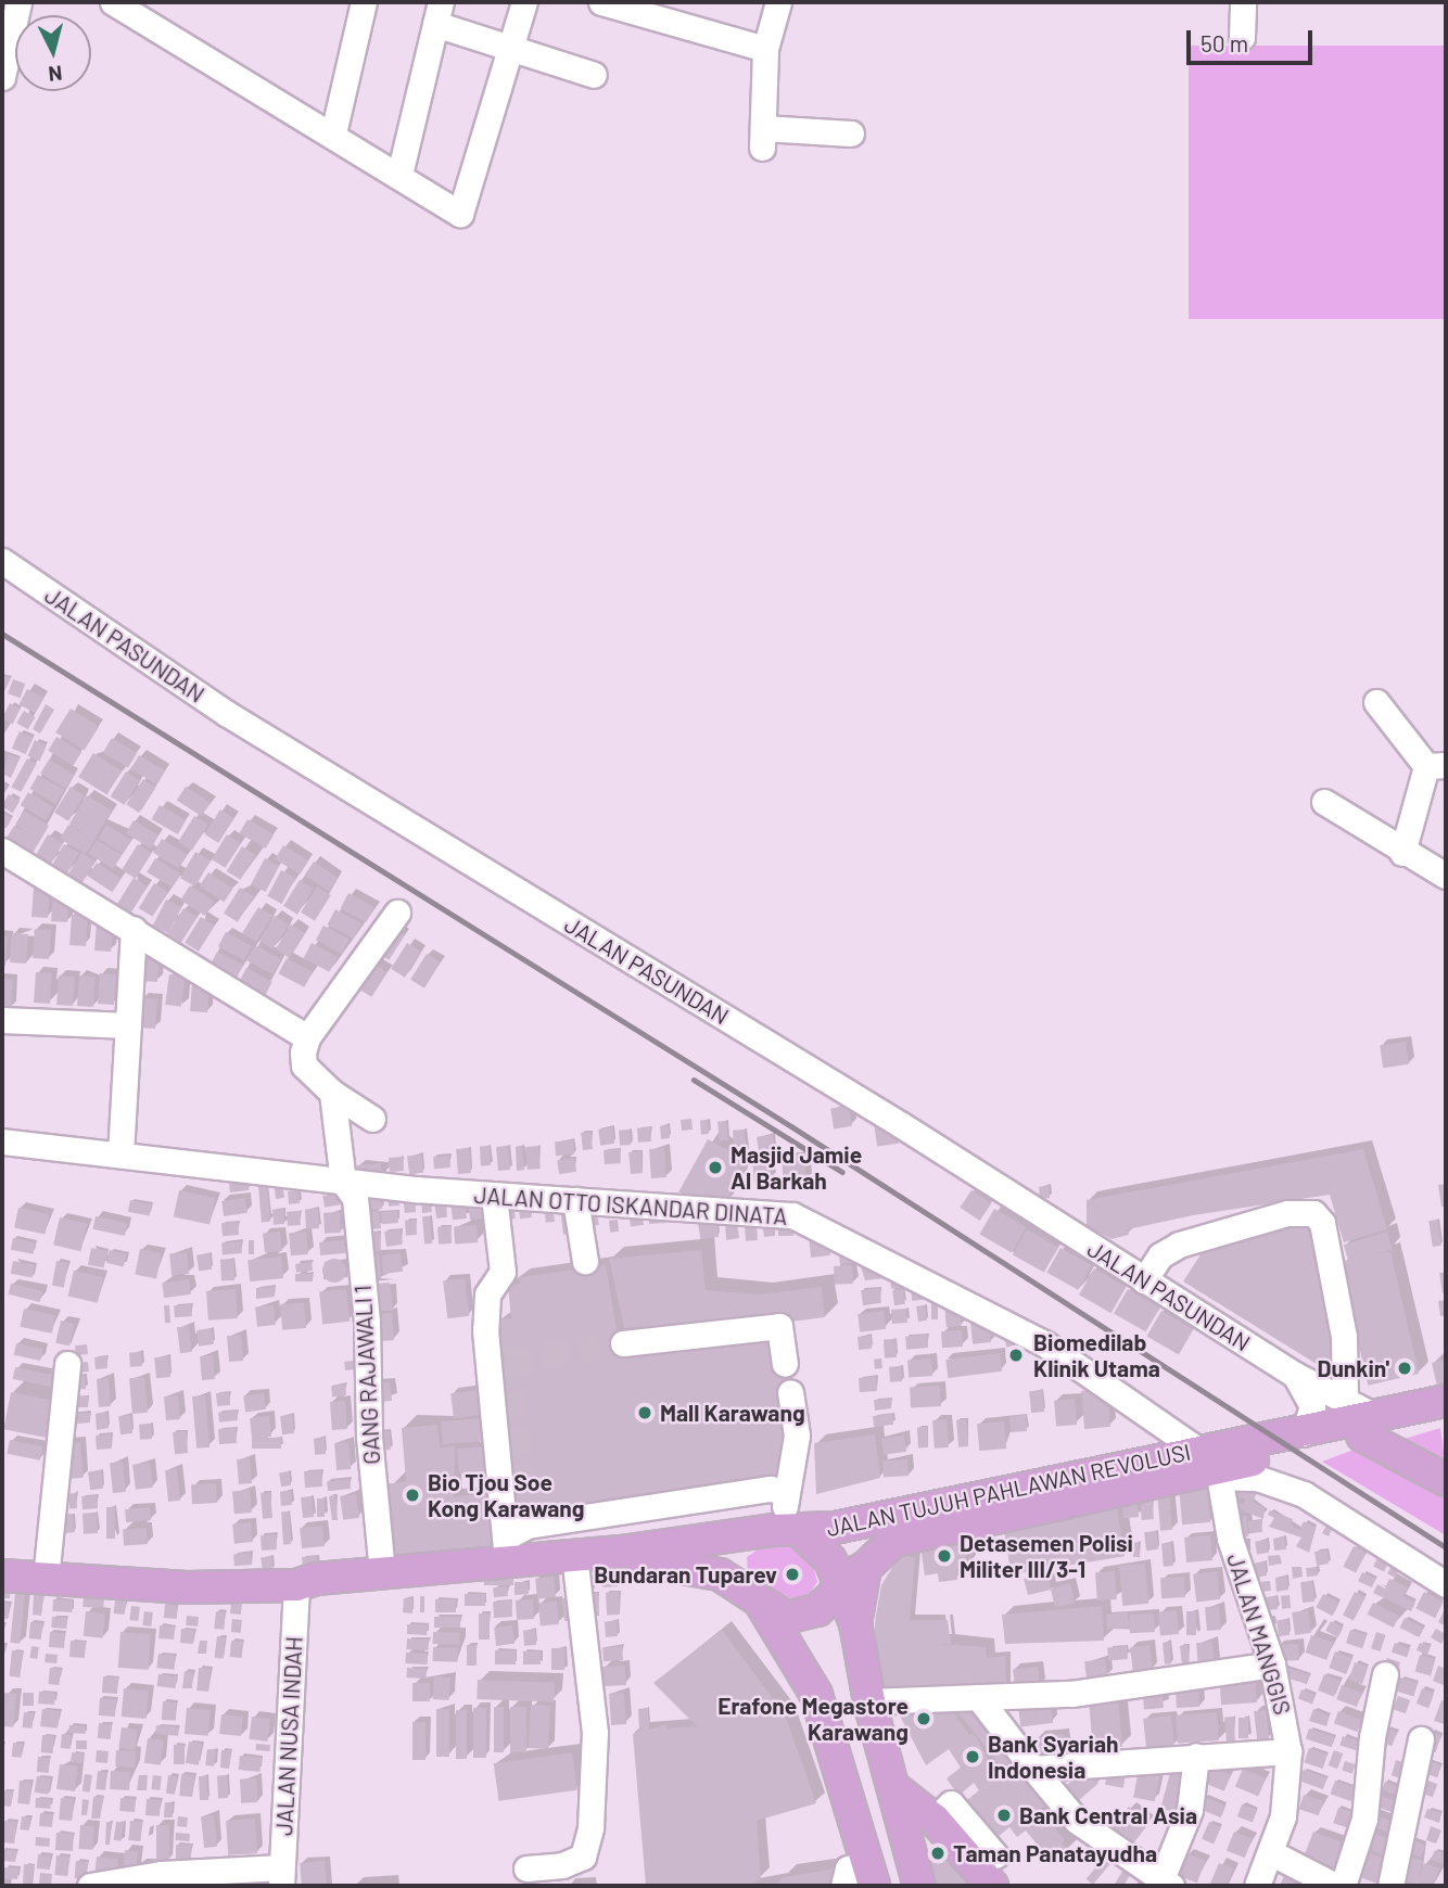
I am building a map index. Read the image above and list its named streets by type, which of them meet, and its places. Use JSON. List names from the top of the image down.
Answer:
{
  "streets": {
    "main road": ["JALAN TUJUH PAHLAWAN REVOLUSI"],
    "street": [
      "JALAN PASUNDAN",
      "JALAN OTTO ISKANDAR DINATA",
      "GANG RAJAWALI 1",
      "JALAN MANGGIS",
      "JALAN NUSA INDAH"
    ]
  },
  "crossings": [
    ["JALAN PASUNDAN", "JALAN TUJUH PAHLAWAN REVOLUSI"],
    ["JALAN OTTO ISKANDAR DINATA", "GANG RAJAWALI 1"],
    ["JALAN OTTO ISKANDAR DINATA", "JALAN TUJUH PAHLAWAN REVOLUSI"],
    ["JALAN OTTO ISKANDAR DINATA", "JALAN MANGGIS"],
    ["GANG RAJAWALI 1", "JALAN TUJUH PAHLAWAN REVOLUSI"],
    ["JALAN TUJUH PAHLAWAN REVOLUSI", "JALAN MANGGIS"],
    ["JALAN TUJUH PAHLAWAN REVOLUSI", "JALAN NUSA INDAH"]
  ],
  "places": [
    "Masjid Jamie Al Barkah",
    "Biomedilab Klinik Utama",
    "Dunkin'",
    "Mall Karawang",
    "Bio Tjou Soe Kong Karawang",
    "Detasemen Polisi Militer III/3-1",
    "Bundaran Tuparev",
    "Erafone Megastore Karawang",
    "Bank Syariah Indonesia",
    "Bank Central Asia",
    "Taman Panatayudha"
  ],
  "scale_bar": "50 m",
  "north": "bottom"
}
